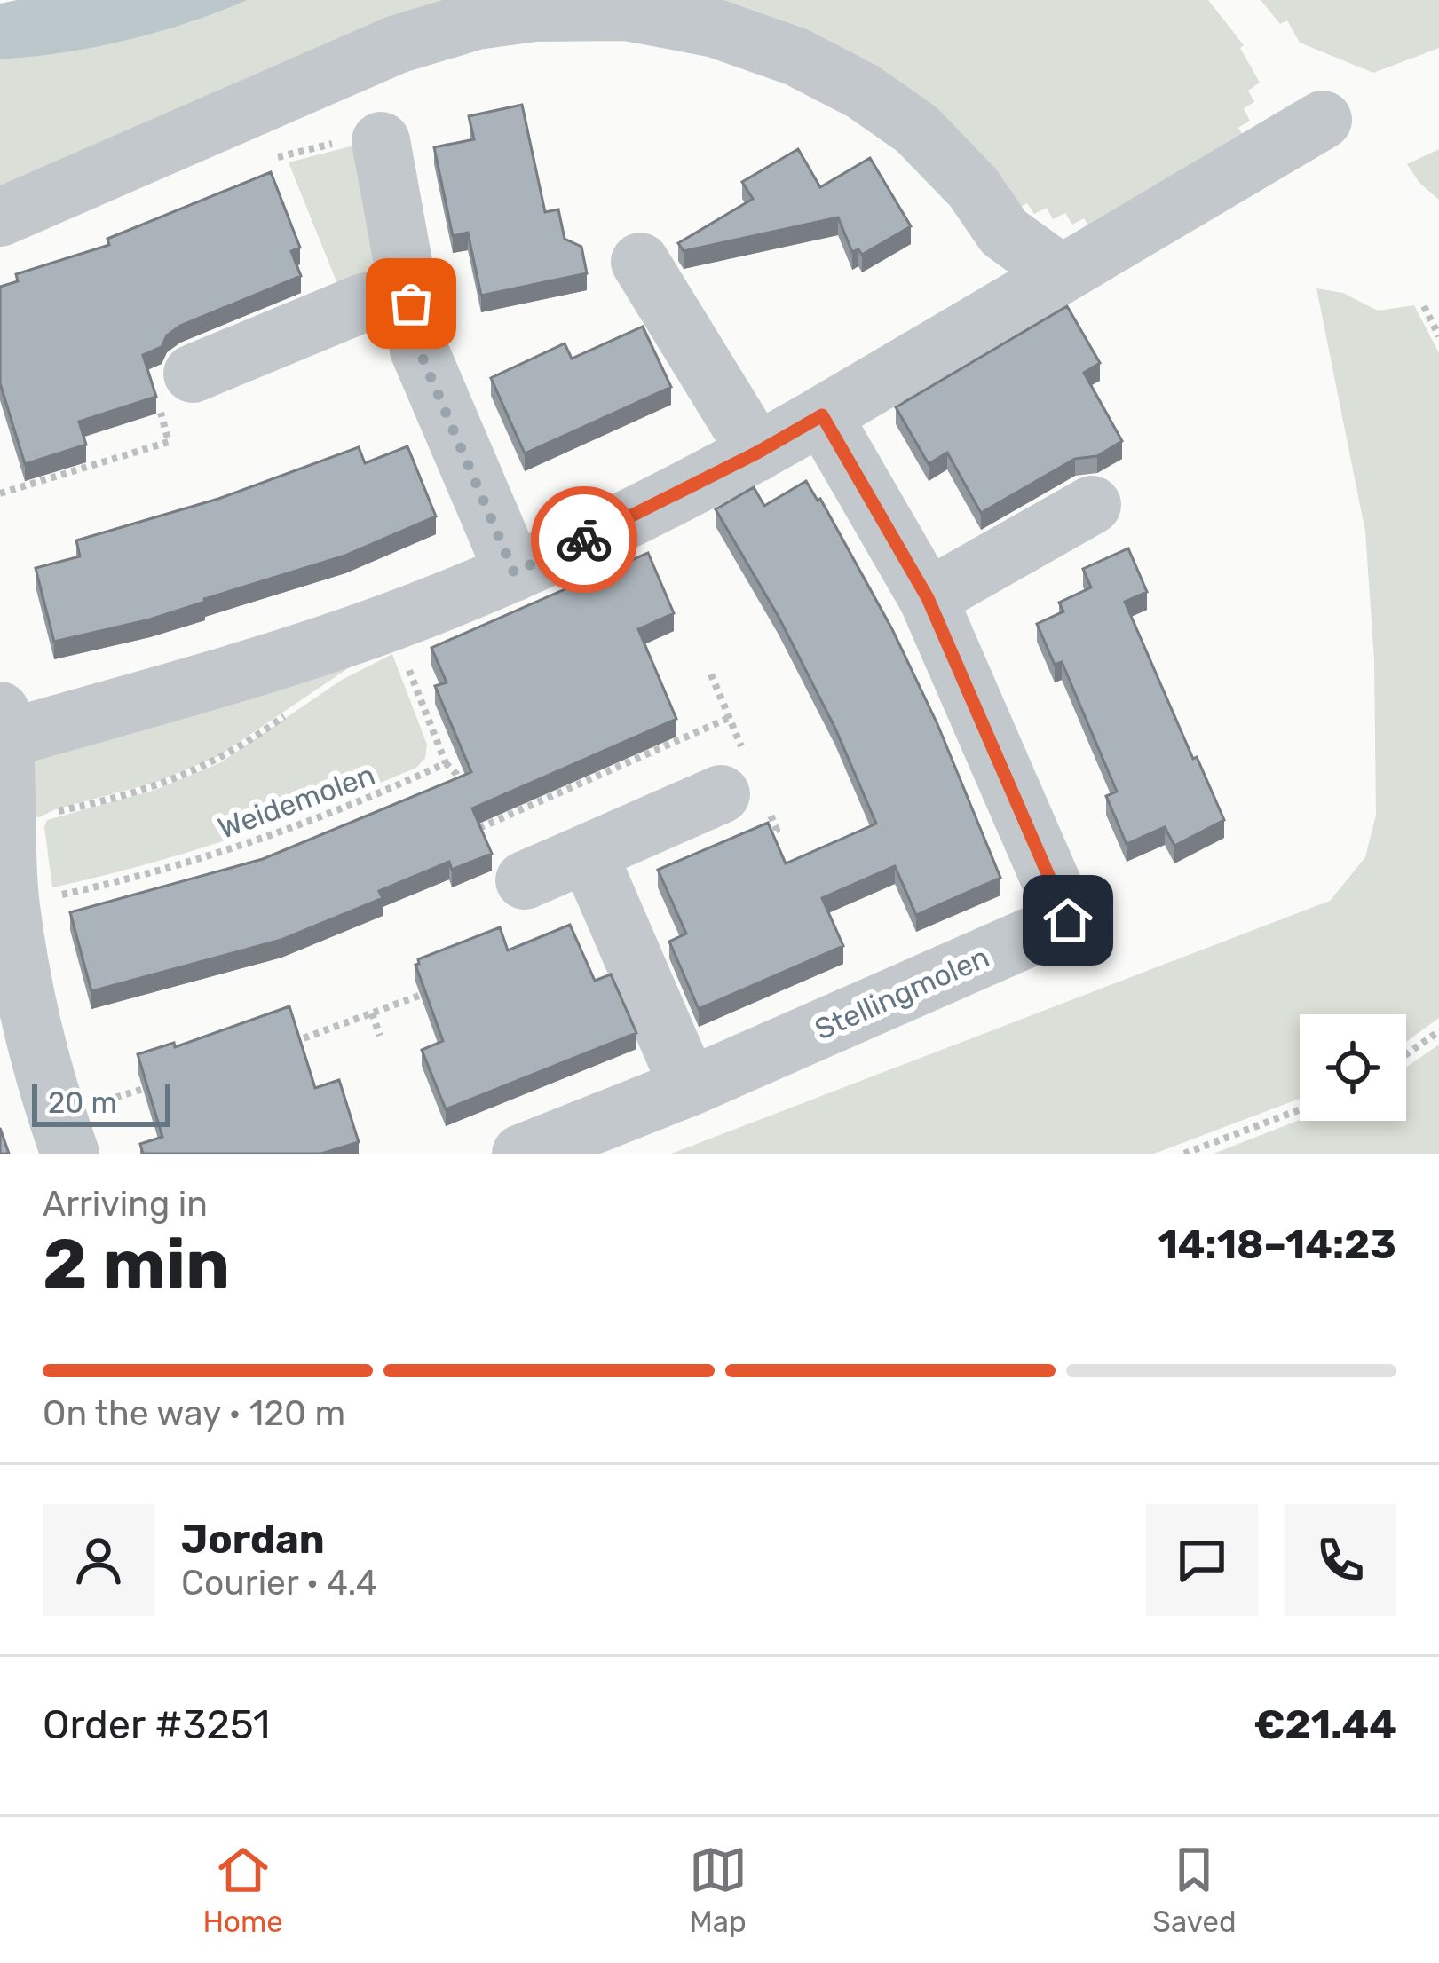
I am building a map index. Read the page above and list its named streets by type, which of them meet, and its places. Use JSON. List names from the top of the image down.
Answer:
{
  "streets": {
    "street": ["Stellingmolen"],
    "path": ["Weidemolen"]
  },
  "scale_bar": "20 m",
  "page": {
    "scale": "20 m",
    "heading": ["2 min", "Arriving in", "14:18–14:23"],
    "panel": [
      "Jordan",
      "Courier · 4.4",
      "Order #3251",
      "€21.44"
    ],
    "bar": "On the way · 120 m",
    "tabs": ["Home", "Map", "Saved"]
  }
}
